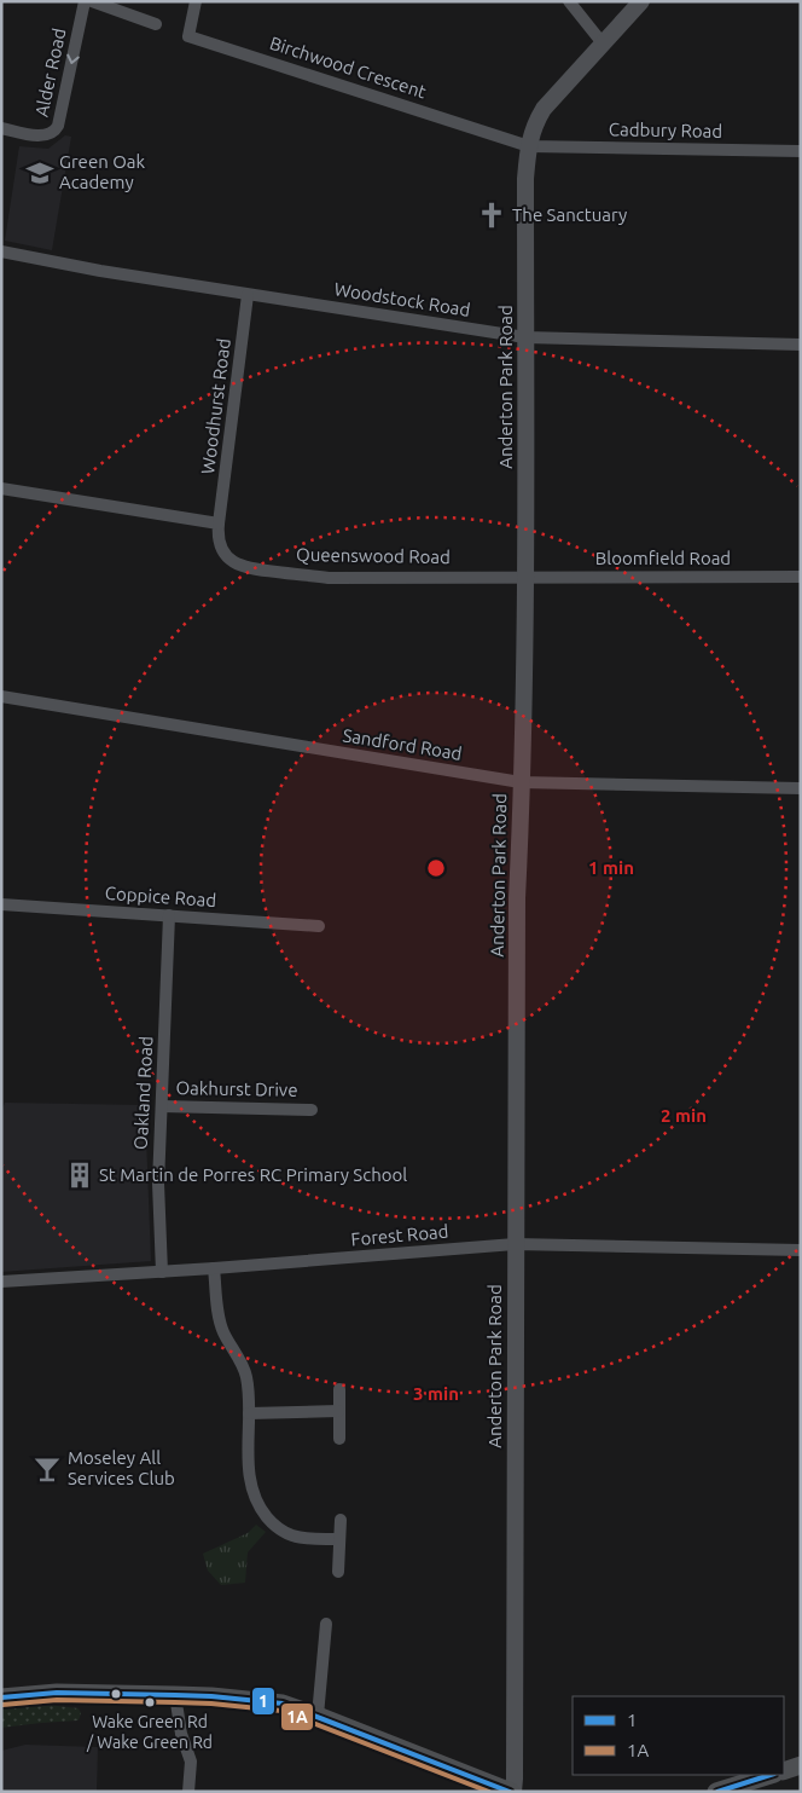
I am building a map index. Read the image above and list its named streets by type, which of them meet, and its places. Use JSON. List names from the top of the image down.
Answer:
{
  "streets": {
    "street": [
      "Birchwood Crescent",
      "Alder Road",
      "Cadbury Road",
      "Woodstock Road",
      "Anderton Park Road",
      "Woodhurst Road",
      "Queenswood Road",
      "Bloomfield Road",
      "Sandford Road",
      "Coppice Road",
      "Oakhurst Drive",
      "Oakland Road",
      "Forest Road"
    ]
  },
  "crossings": [
    ["Birchwood Crescent", "Cadbury Road"],
    ["Birchwood Crescent", "Anderton Park Road"],
    ["Cadbury Road", "Anderton Park Road"],
    ["Woodstock Road", "Anderton Park Road"],
    ["Woodstock Road", "Woodhurst Road"],
    ["Anderton Park Road", "Queenswood Road"],
    ["Anderton Park Road", "Bloomfield Road"],
    ["Anderton Park Road", "Sandford Road"],
    ["Anderton Park Road", "Forest Road"],
    ["Woodhurst Road", "Queenswood Road"],
    ["Queenswood Road", "Bloomfield Road"],
    ["Coppice Road", "Oakland Road"],
    ["Oakhurst Drive", "Oakland Road"],
    ["Oakland Road", "Forest Road"]
  ],
  "one_way": ["Alder Road"],
  "places": {
    "school or university": ["Green Oak Academy"],
    "church": ["The Sanctuary"],
    "building": ["St Martin de Porres RC Primary School"],
    "bar": ["Moseley All Services Club"],
    "other": ["Wake Green Rd / Wake Green Rd"]
  },
  "lines": ["transit line 1", "transit line 1A"],
  "legend": ["1", "1A"],
  "rings": ["1 min", "2 min", "3 min"]
}
